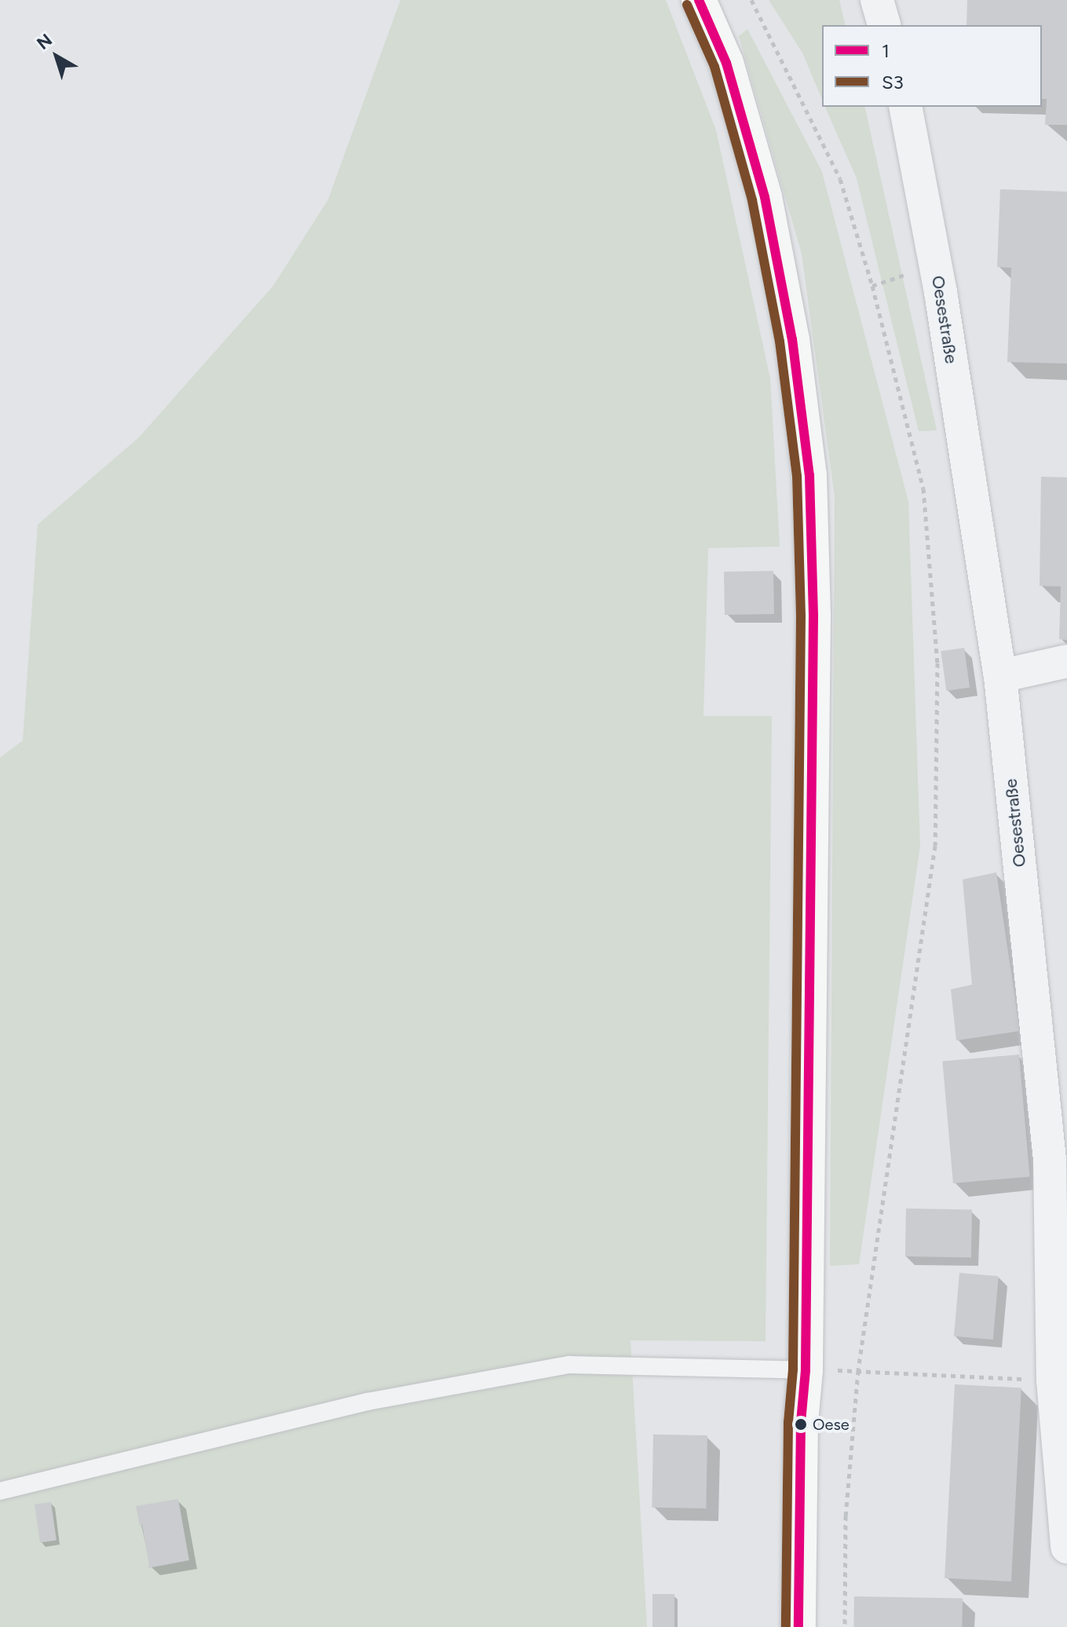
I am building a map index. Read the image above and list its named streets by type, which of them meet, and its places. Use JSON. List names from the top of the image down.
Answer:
{
  "streets": {
    "street": ["Oesestraße"]
  },
  "places": ["Oese"],
  "lines": ["transit line 1", "transit line S3"],
  "legend": ["1", "S3"],
  "north": "top left"
}
